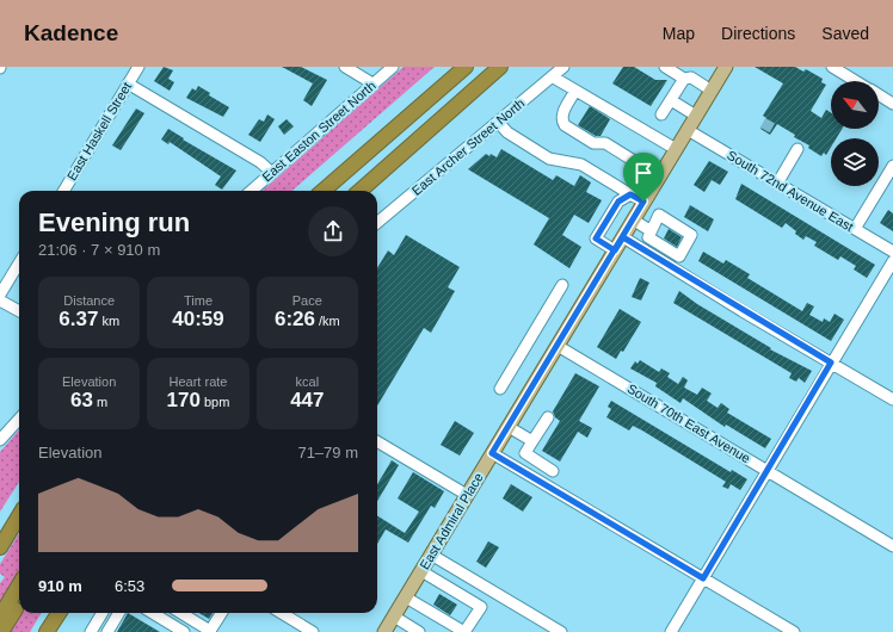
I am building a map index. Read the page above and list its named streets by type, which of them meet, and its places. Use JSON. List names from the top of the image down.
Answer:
{
  "streets": {
    "main road": ["East Admiral Place"],
    "street": [
      "East Haskell Street",
      "East Easton Street North",
      "East Archer Street North",
      "South 72nd Avenue East",
      "South 70th East Avenue"
    ]
  },
  "crossings": [
    ["South 72nd Avenue East", "East Admiral Place"],
    ["South 70th East Avenue", "East Admiral Place"]
  ],
  "north": "top left",
  "page": {
    "header": "Kadence",
    "nav": ["Map", "Directions", "Saved"],
    "heading": ["Evening run", "21:06 · 7 × 910 m"],
    "stats": [
      ["Distance", "6.37 km"],
      ["Time", "40:59"],
      ["Pace", "6:26 /km"],
      ["Elevation", "63 m"],
      ["Heart rate", "170 bpm"],
      ["kcal", "447"]
    ],
    "chart": ["Elevation", "71–79 m"],
    "list": [
      {
        "name": "910 m",
        "note": "6:53"
      }
    ]
  }
}
